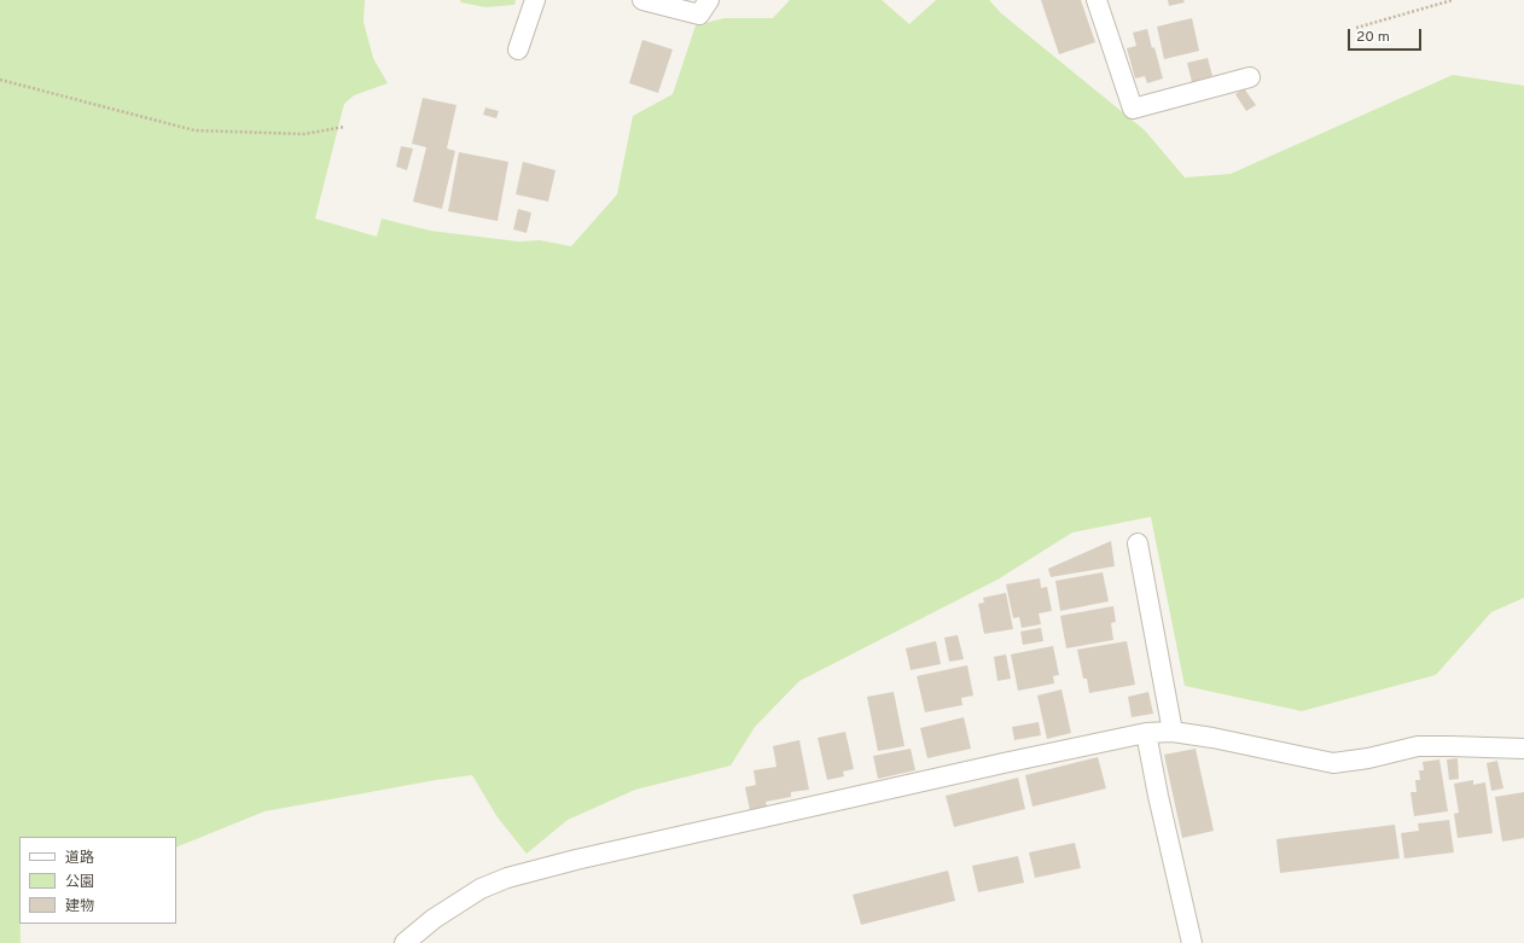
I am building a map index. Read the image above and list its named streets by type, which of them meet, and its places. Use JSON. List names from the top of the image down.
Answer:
{
  "legend": ["道路", "公園", "建物"],
  "scale_bar": "20 m"
}
